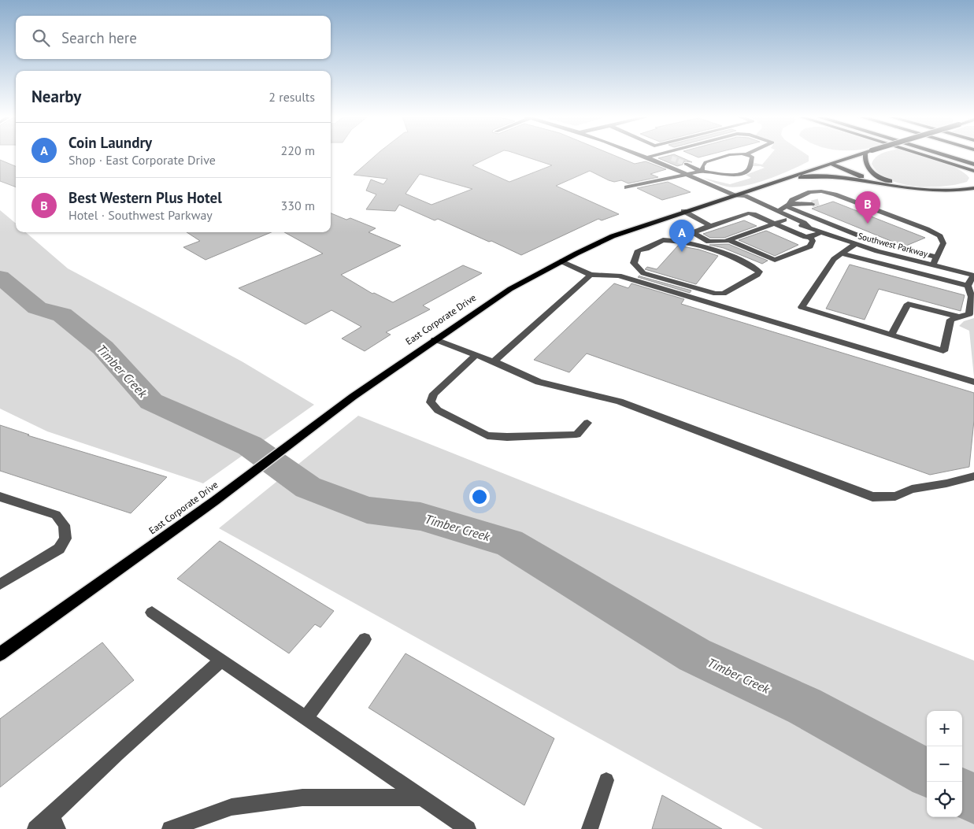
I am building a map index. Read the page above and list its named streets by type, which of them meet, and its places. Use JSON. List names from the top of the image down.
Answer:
{
  "streets": {
    "main road": ["East Corporate Drive"],
    "street": ["Southwest Parkway"]
  },
  "crossings": [
    ["Southwest Parkway", "East Corporate Drive"]
  ],
  "water": ["Timber Creek"],
  "page": {
    "search": "Search here",
    "heading": ["Nearby", "2 results"],
    "list": [
      {
        "mark": "A",
        "name": "Coin Laundry",
        "note": "Shop · East Corporate Drive",
        "value": "220 m"
      },
      {
        "mark": "B",
        "name": "Best Western Plus Hotel",
        "note": "Hotel · Southwest Parkway",
        "value": "330 m"
      }
    ],
    "pins": ["B", "A"],
    "map_buttons": ["+", "−"]
  }
}
